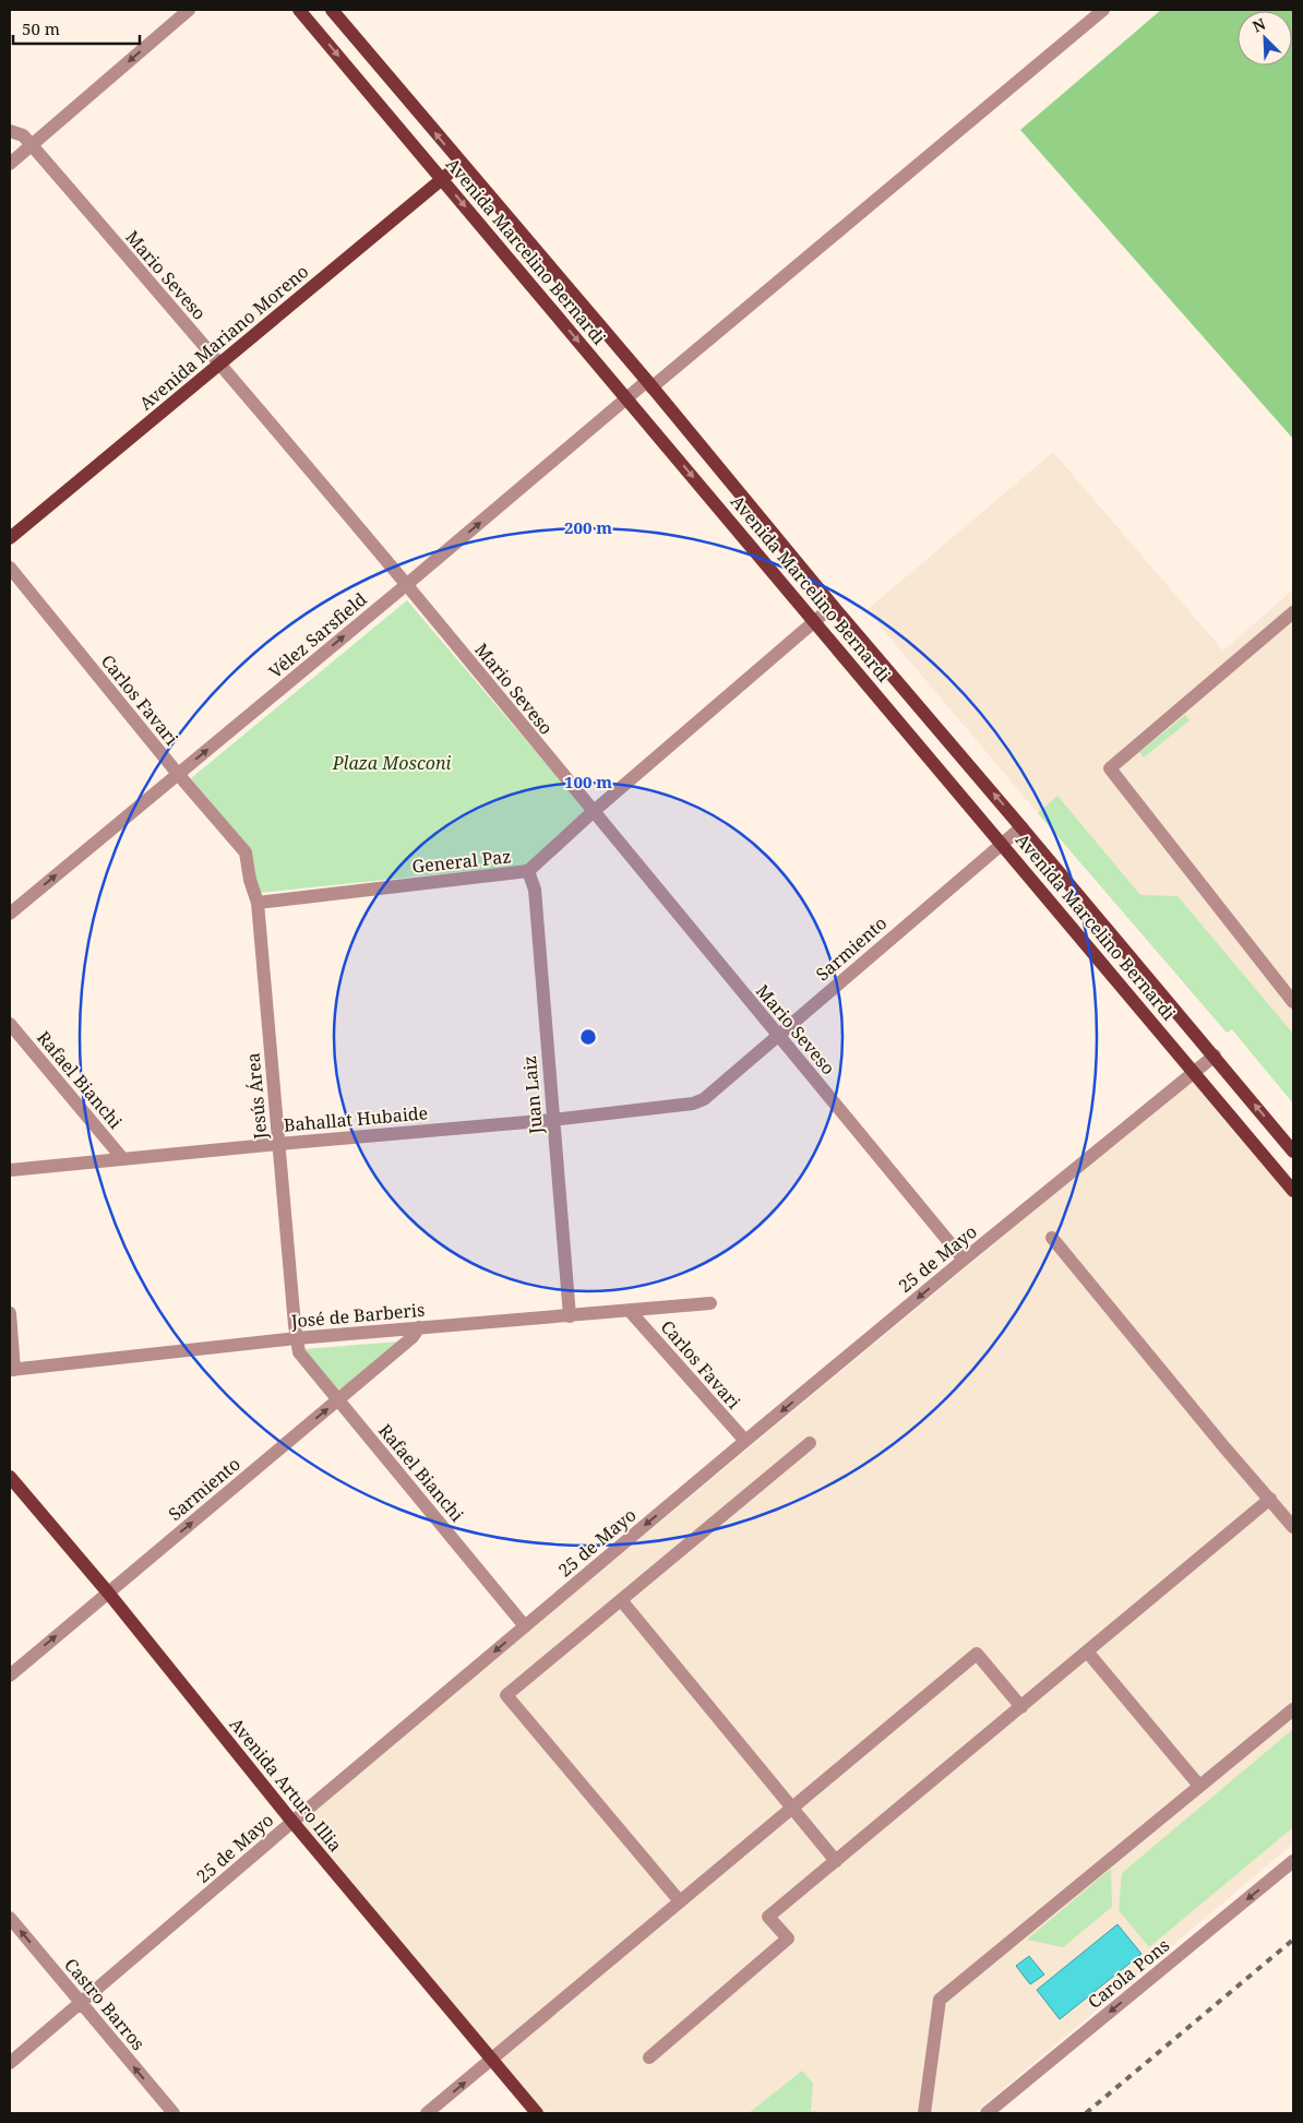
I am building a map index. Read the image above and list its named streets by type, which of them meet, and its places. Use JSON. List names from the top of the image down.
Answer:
{
  "streets": {
    "main road": ["Avenida Marcelino Bernardi", "Avenida Mariano Moreno", "Avenida Arturo Illia"],
    "street": [
      "Mario Seveso",
      "Vélez Sarsfield",
      "Carlos Favari",
      "General Paz",
      "Sarmiento",
      "Rafael Bianchi",
      "Juan Laiz",
      "Jesús Área",
      "Bahallat Hubaide",
      "25 de Mayo",
      "José de Barberis",
      "Carola Pons",
      "Castro Barros"
    ]
  },
  "crossings": [
    ["Avenida Marcelino Bernardi", "Avenida Mariano Moreno"],
    ["Avenida Marcelino Bernardi", "Vélez Sarsfield"],
    ["Avenida Marcelino Bernardi", "General Paz"],
    ["Avenida Marcelino Bernardi", "Sarmiento"],
    ["Avenida Marcelino Bernardi", "25 de Mayo"],
    ["Mario Seveso", "Avenida Mariano Moreno"],
    ["Mario Seveso", "Vélez Sarsfield"],
    ["Mario Seveso", "General Paz"],
    ["Mario Seveso", "Sarmiento"],
    ["Mario Seveso", "25 de Mayo"],
    ["Vélez Sarsfield", "Carlos Favari"],
    ["Carlos Favari", "Jesús Área"],
    ["Carlos Favari", "25 de Mayo"],
    ["Carlos Favari", "José de Barberis"],
    ["General Paz", "Juan Laiz"],
    ["General Paz", "Jesús Área"],
    ["Sarmiento", "Rafael Bianchi"],
    ["Sarmiento", "Bahallat Hubaide"],
    ["Sarmiento", "José de Barberis"],
    ["Sarmiento", "Avenida Arturo Illia"],
    ["Rafael Bianchi", "Jesús Área"],
    ["Rafael Bianchi", "Bahallat Hubaide"],
    ["Rafael Bianchi", "25 de Mayo"],
    ["Rafael Bianchi", "José de Barberis"],
    ["Juan Laiz", "Bahallat Hubaide"],
    ["Juan Laiz", "José de Barberis"],
    ["Jesús Área", "Bahallat Hubaide"],
    ["Jesús Área", "José de Barberis"],
    ["25 de Mayo", "Avenida Arturo Illia"],
    ["25 de Mayo", "Castro Barros"]
  ],
  "one_way": [
    "Vélez Sarsfield",
    "Sarmiento",
    "25 de Mayo",
    "Castro Barros"
  ],
  "parks": ["Plaza Mosconi"],
  "scale_bar": "50 m",
  "north": "top left",
  "rings": ["200 m", "100 m"]
}
